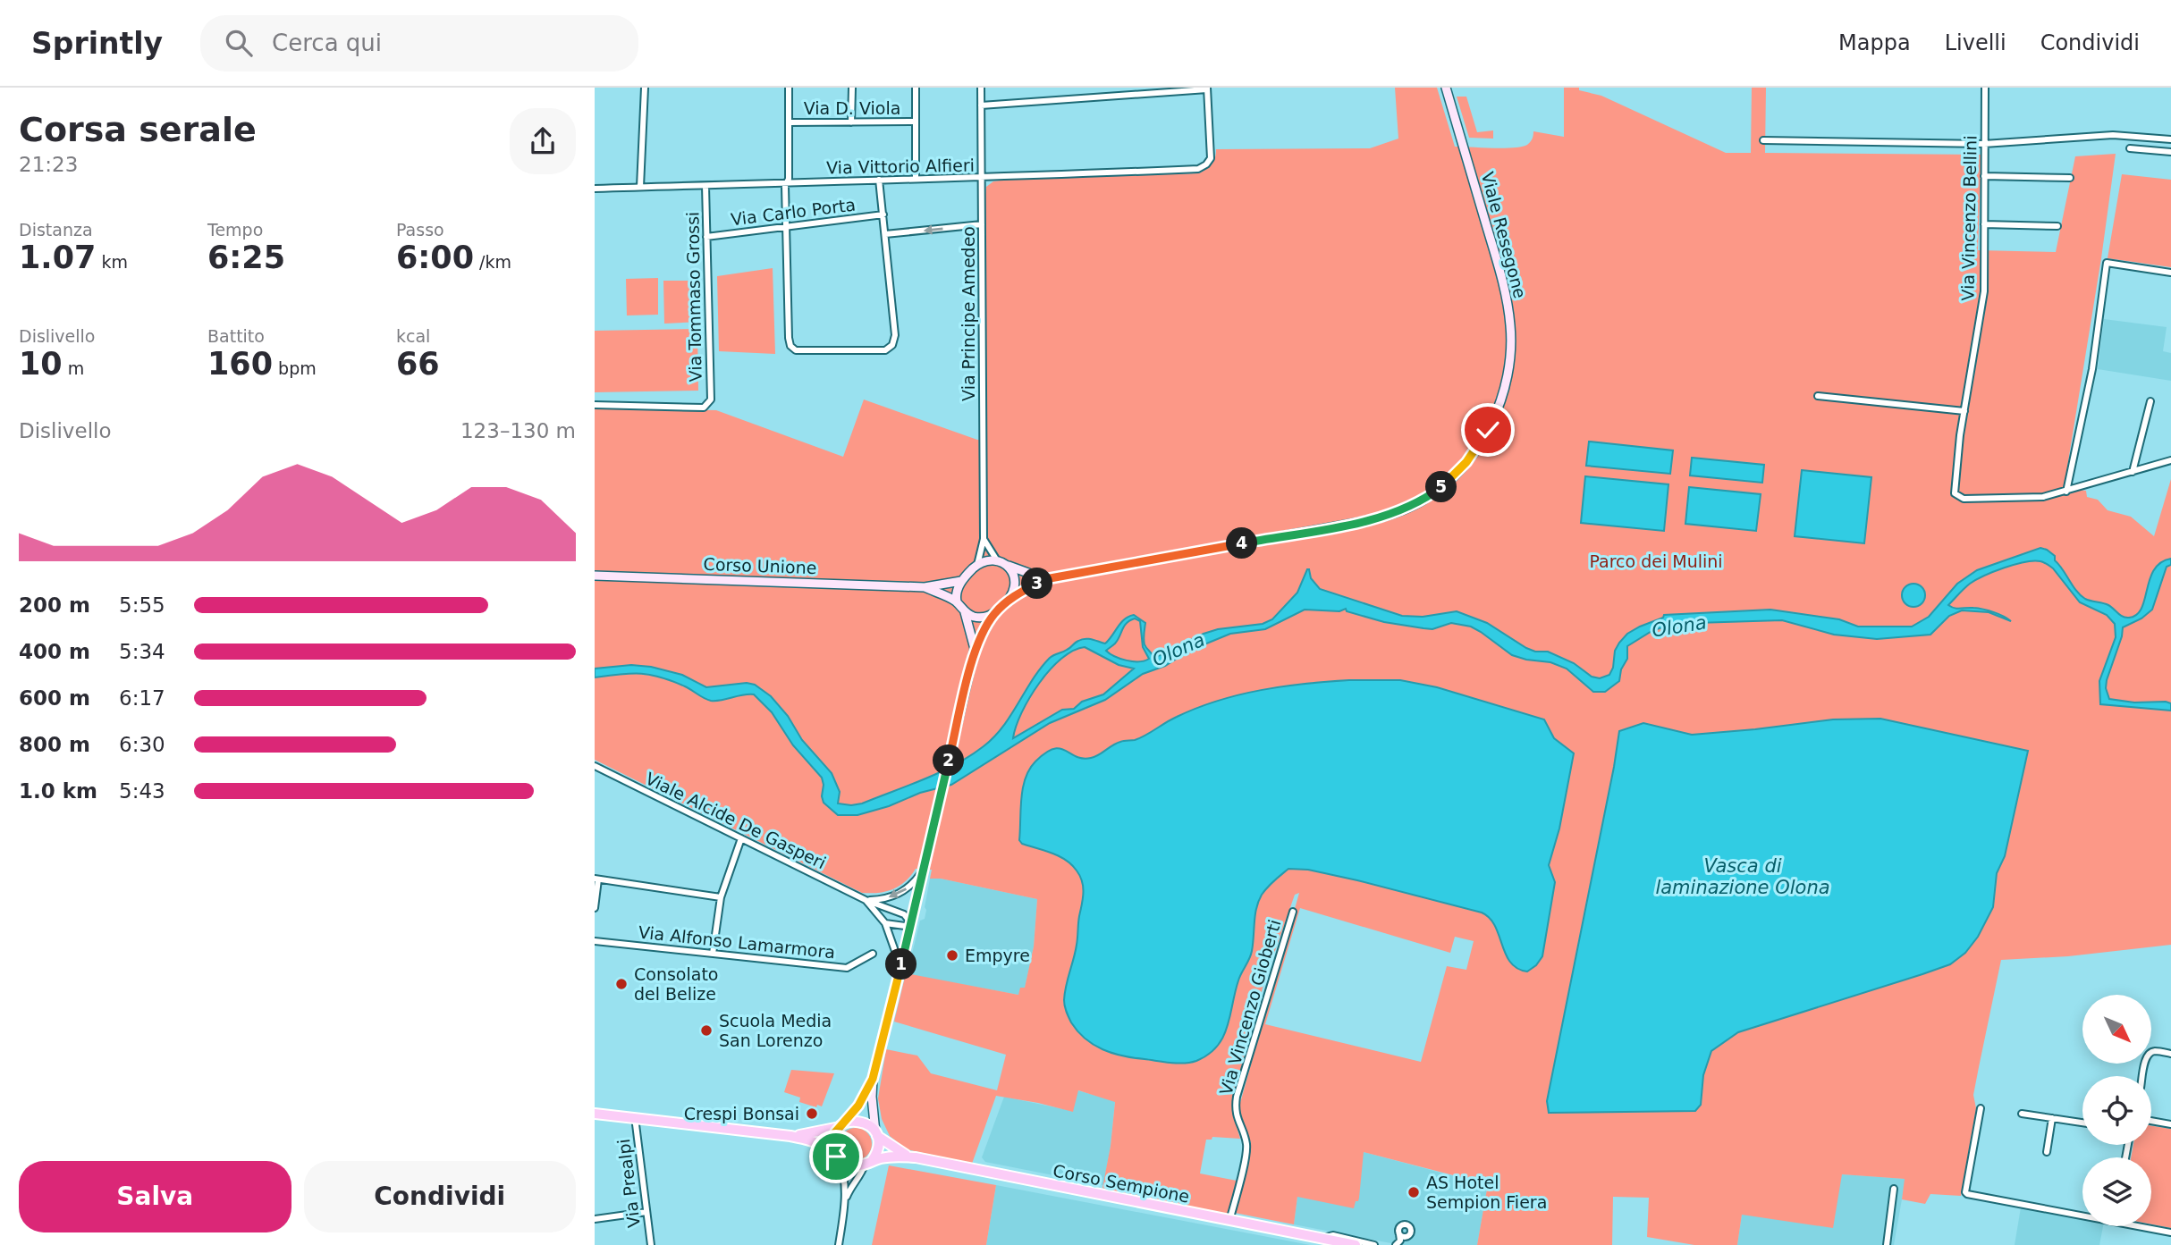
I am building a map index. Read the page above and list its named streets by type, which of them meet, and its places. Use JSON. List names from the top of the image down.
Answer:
{
  "streets": {
    "main road": ["Corso Sempione"],
    "street": [
      "Via D. Viola",
      "Via Vittorio Alfieri",
      "Via Carlo Porta",
      "Via Vincenzo Bellini",
      "Viale Resegone",
      "Via Tommaso Grossi",
      "Via Principe Amedeo",
      "Corso Unione",
      "Viale Alcide De Gasperi",
      "Via Alfonso Lamarmora",
      "Via Vincenzo Gioberti",
      "Via Prealpi"
    ]
  },
  "crossings": [
    ["Via Vittorio Alfieri", "Via Tommaso Grossi"],
    ["Via Vittorio Alfieri", "Via Principe Amedeo"],
    ["Via Carlo Porta", "Via Tommaso Grossi"],
    ["Viale Resegone", "Via Principe Amedeo"],
    ["Viale Resegone", "Corso Unione"],
    ["Via Principe Amedeo", "Corso Unione"],
    ["Via Vincenzo Gioberti", "Corso Sempione"]
  ],
  "water": ["Olona", "Vasca di laminazione Olona"],
  "parks": ["Parco dei Mulini"],
  "places": [
    "Empyre",
    "Consolato del Belize",
    "Scuola Media San Lorenzo",
    "Crespi Bonsai",
    "AS Hotel Sempion Fiera"
  ],
  "north": "bottom right",
  "page": {
    "header": "Sprintly",
    "search": "Cerca qui",
    "nav": ["Mappa", "Livelli", "Condividi"],
    "heading": ["Corsa serale", "21:23"],
    "stats": [
      ["Distanza", "1.07 km"],
      ["Tempo", "6:25"],
      ["Passo", "6:00 /km"],
      ["Dislivello", "10 m"],
      ["Battito", "160 bpm"],
      ["kcal", "66"]
    ],
    "chart": ["Dislivello", "123–130 m"],
    "pins": [
      "5",
      "4",
      "3",
      "2",
      "1"
    ],
    "list": [
      {
        "name": "200 m",
        "note": "5:55"
      },
      {
        "name": "400 m",
        "note": "5:34"
      },
      {
        "name": "600 m",
        "note": "6:17"
      },
      {
        "name": "800 m",
        "note": "6:30"
      },
      {
        "name": "1.0 km",
        "note": "5:43"
      }
    ],
    "buttons": ["Salva", "Condividi"]
  }
}
